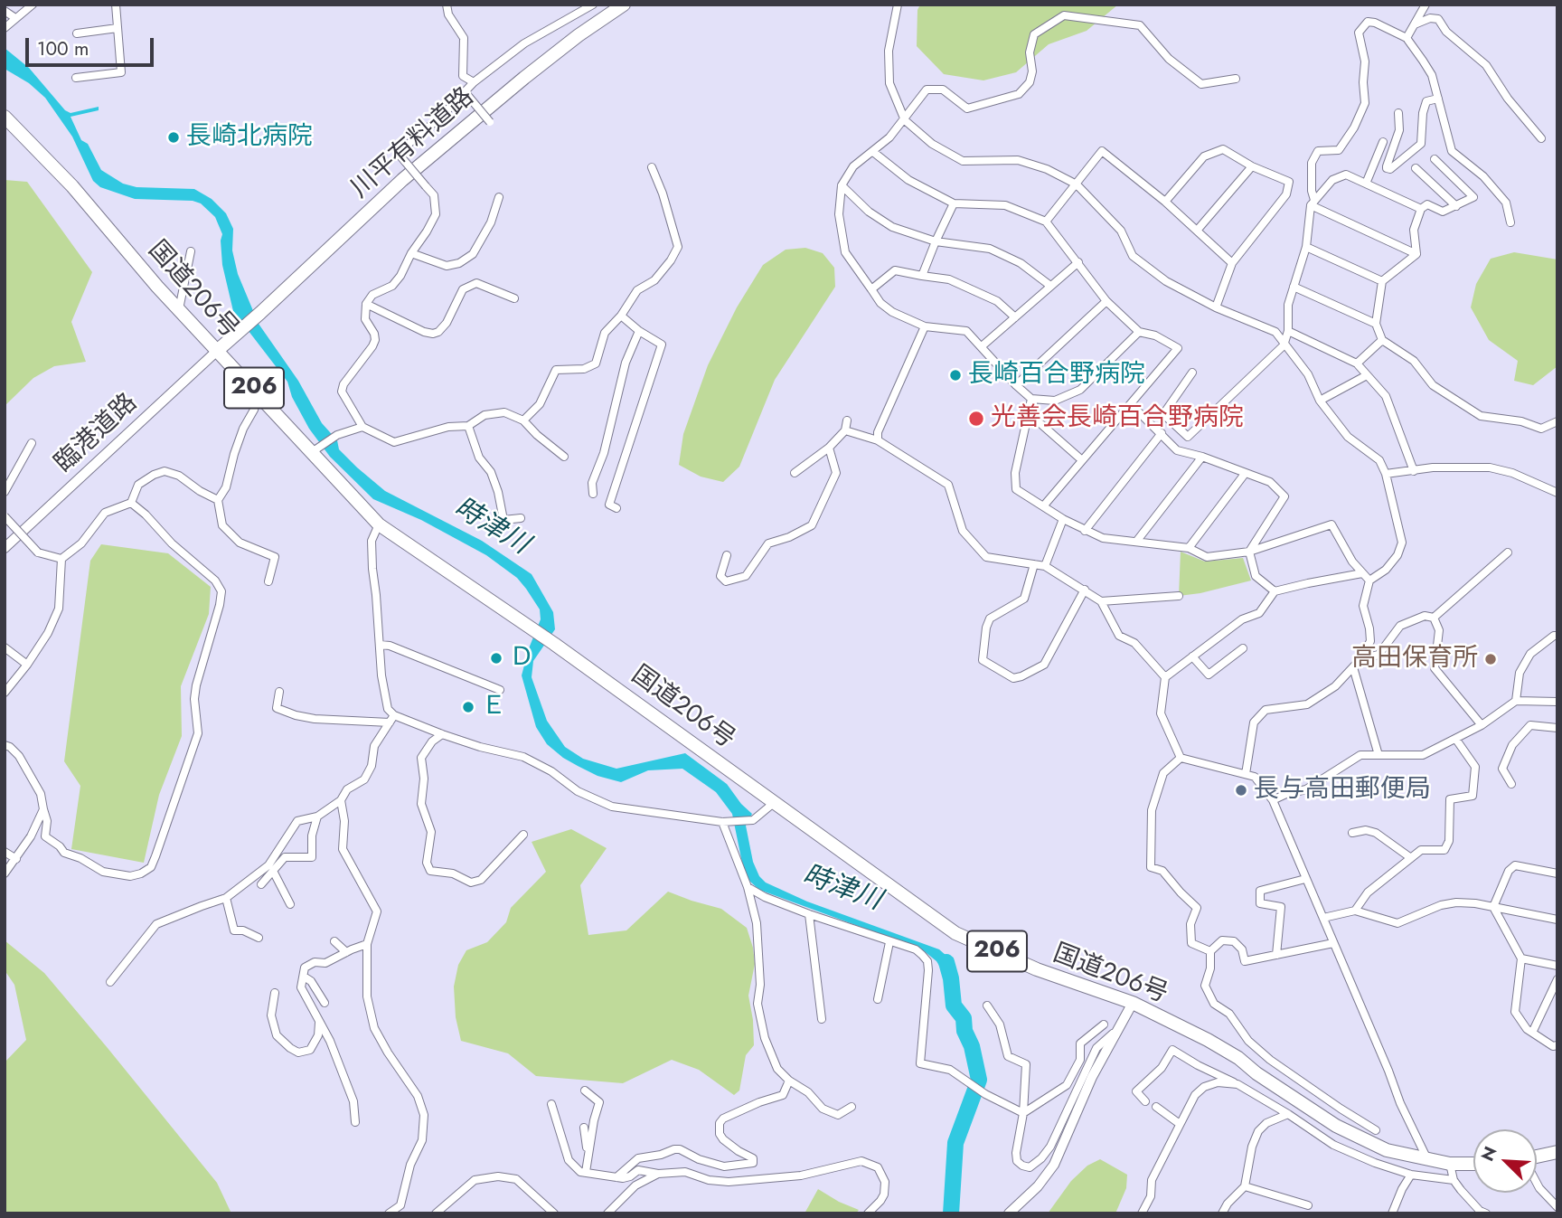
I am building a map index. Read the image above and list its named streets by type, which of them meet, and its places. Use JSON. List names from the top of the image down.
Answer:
{
  "streets": {
    "highway": ["川平有料道路", "国道206号", "206"],
    "street": ["臨港道路"]
  },
  "crossings": [
    ["川平有料道路", "国道206号"],
    ["川平有料道路", "臨港道路"],
    ["国道206号", "臨港道路"]
  ],
  "water": ["時津川"],
  "places": [
    "長崎北病院",
    "長崎百合野病院",
    "光善会長崎百合野病院",
    "Ｄ",
    "高田保育所",
    "Ｅ",
    "長与高田郵便局"
  ],
  "scale_bar": "100 m",
  "north": "top left"
}
